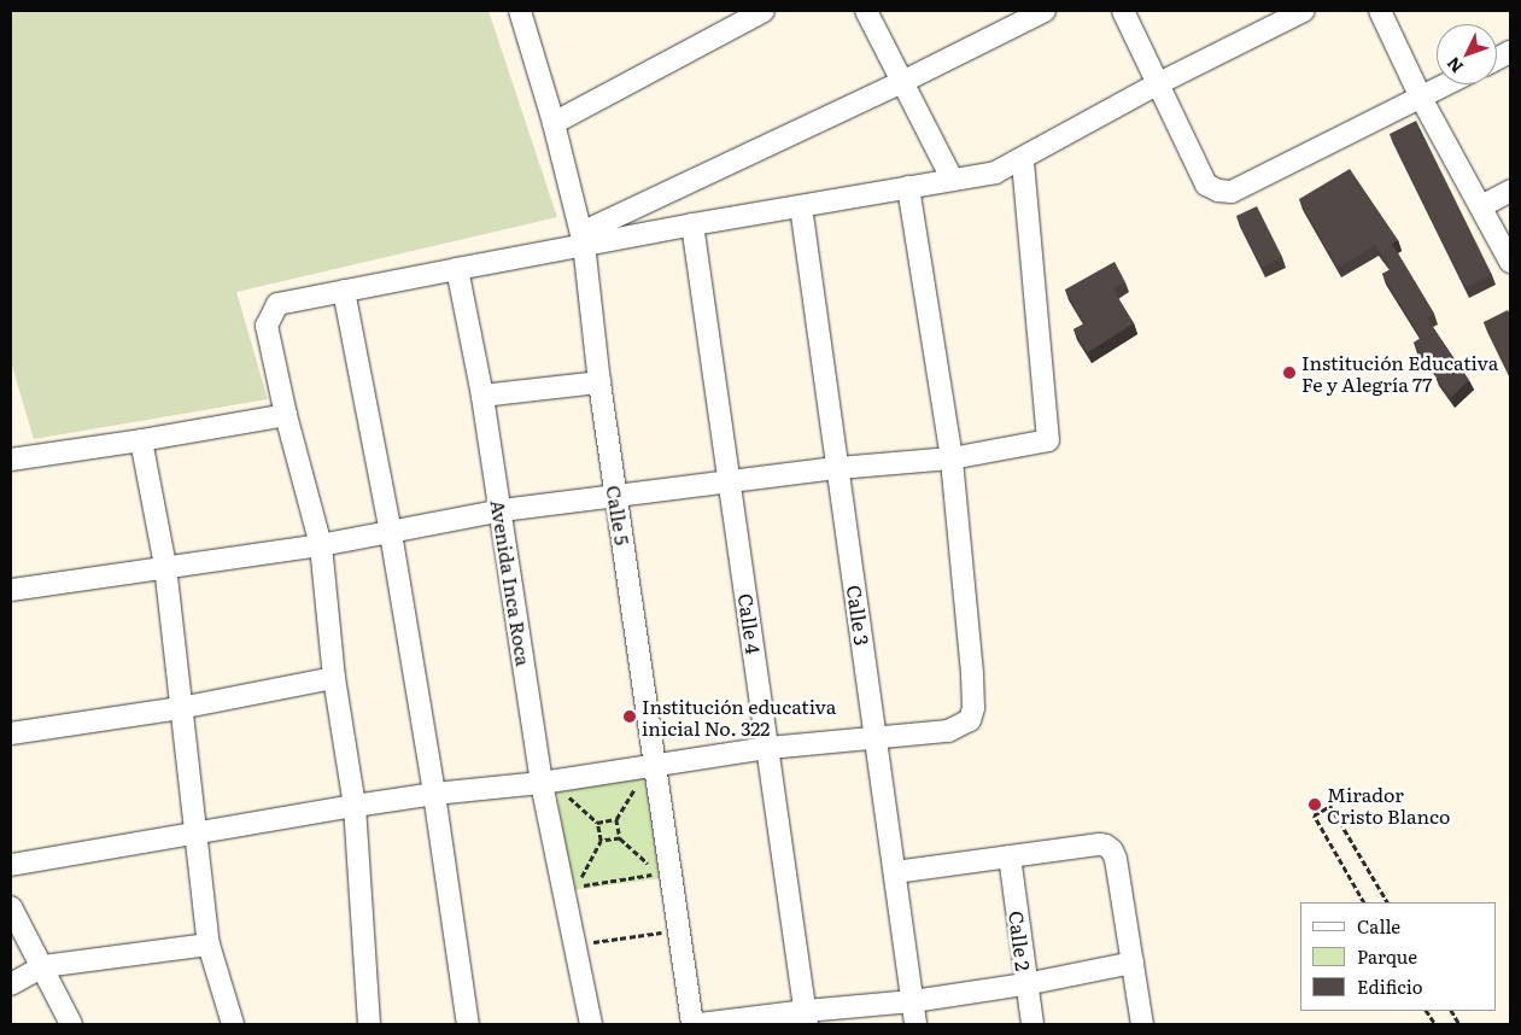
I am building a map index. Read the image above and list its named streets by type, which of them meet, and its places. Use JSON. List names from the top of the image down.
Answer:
{
  "streets": {
    "street": [
      "Calle 5",
      "Avenida Inca Roca",
      "Calle 3",
      "Calle 4",
      "Calle 2"
    ]
  },
  "places": ["Institución Educativa Fe y Alegría 77", "Institución educativa inicial No. 322", "Mirador Cristo Blanco"],
  "legend": ["Calle", "Parque", "Edificio"],
  "north": "bottom left"
}
